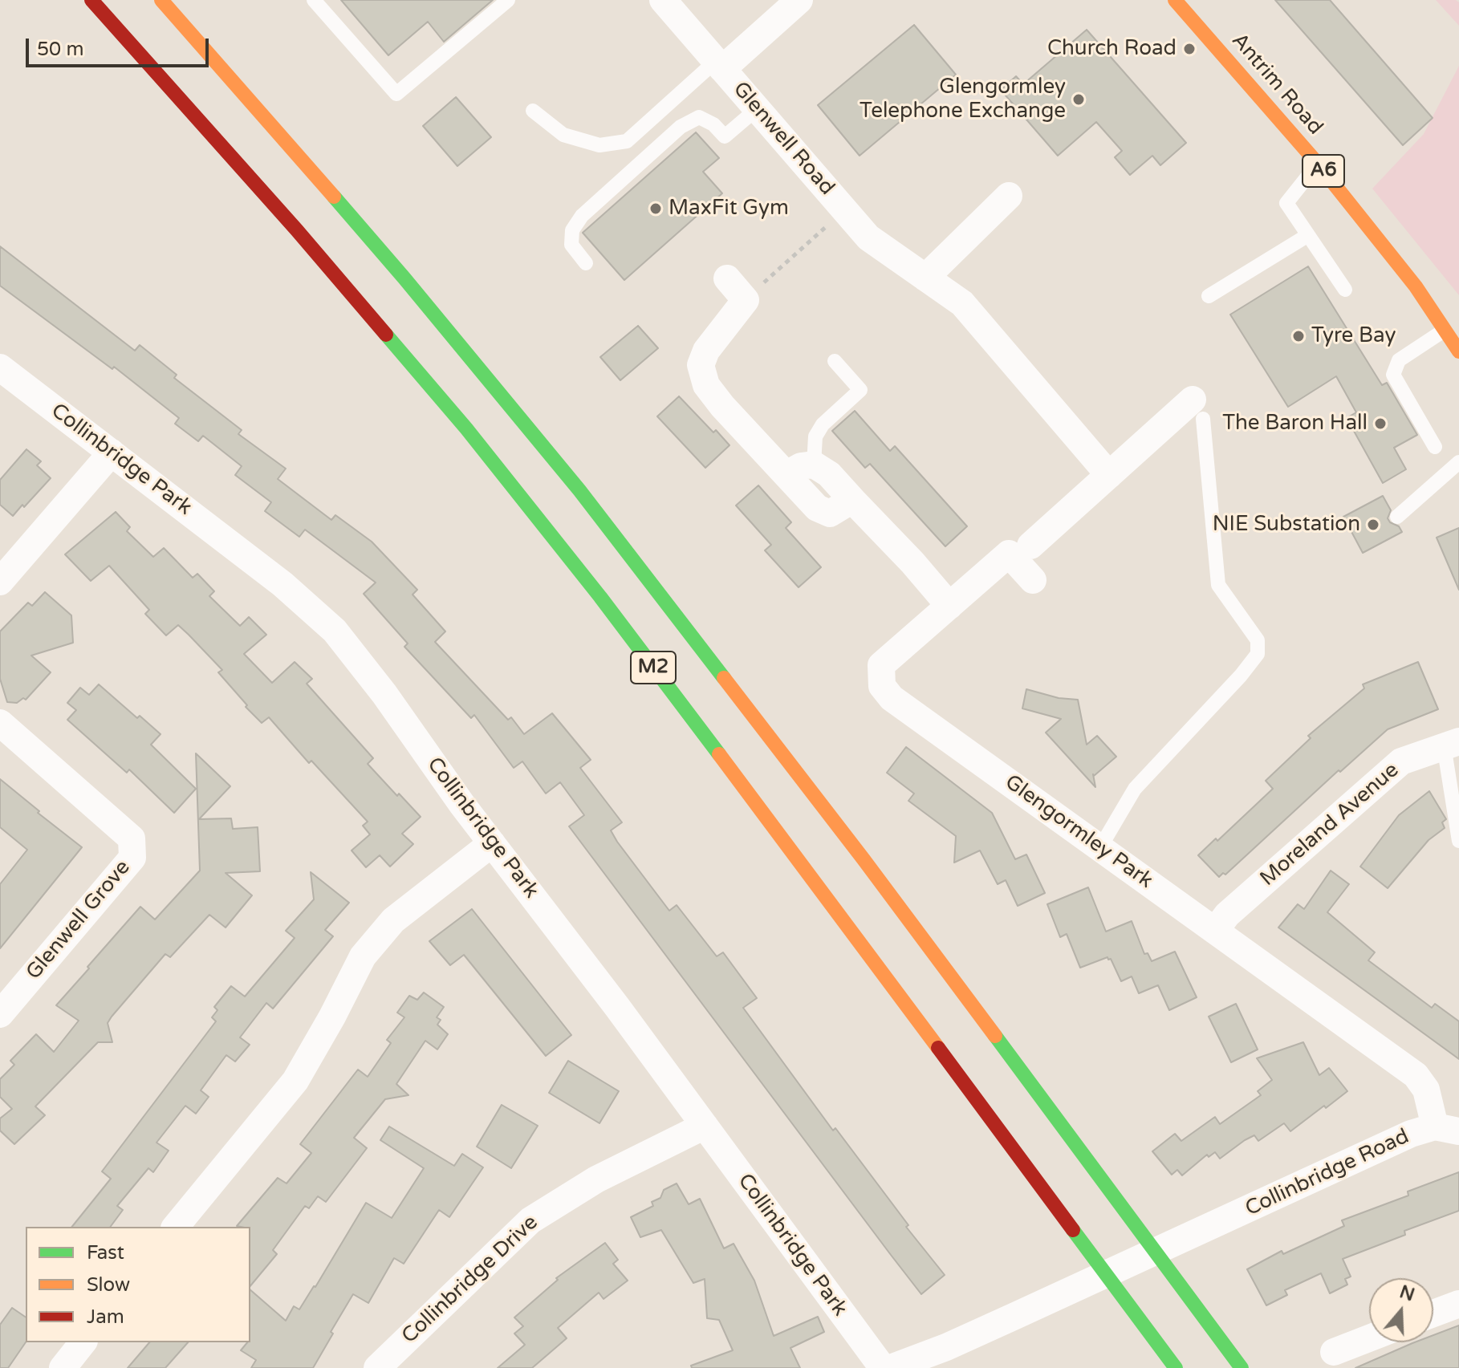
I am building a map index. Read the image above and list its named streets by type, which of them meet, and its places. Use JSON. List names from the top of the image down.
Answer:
{
  "streets": {
    "main road": ["Antrim Road", "A6", "M2"],
    "street": [
      "Glenwell Road",
      "Collinbridge Park",
      "Moreland Avenue",
      "Glengormley Park",
      "Glenwell Grove",
      "Collinbridge Road",
      "Collinbridge Drive"
    ]
  },
  "crossings": [
    ["Collinbridge Park", "Collinbridge Drive"],
    ["Moreland Avenue", "Glengormley Park"],
    ["Glengormley Park", "Collinbridge Road"]
  ],
  "places": [
    "Church Road",
    "Glengormley Telephone Exchange",
    "MaxFit Gym",
    "Tyre Bay",
    "The Baron Hall",
    "NIE Substation"
  ],
  "legend": ["Fast", "Slow", "Jam"],
  "scale_bar": "50 m",
  "north": "top"
}
